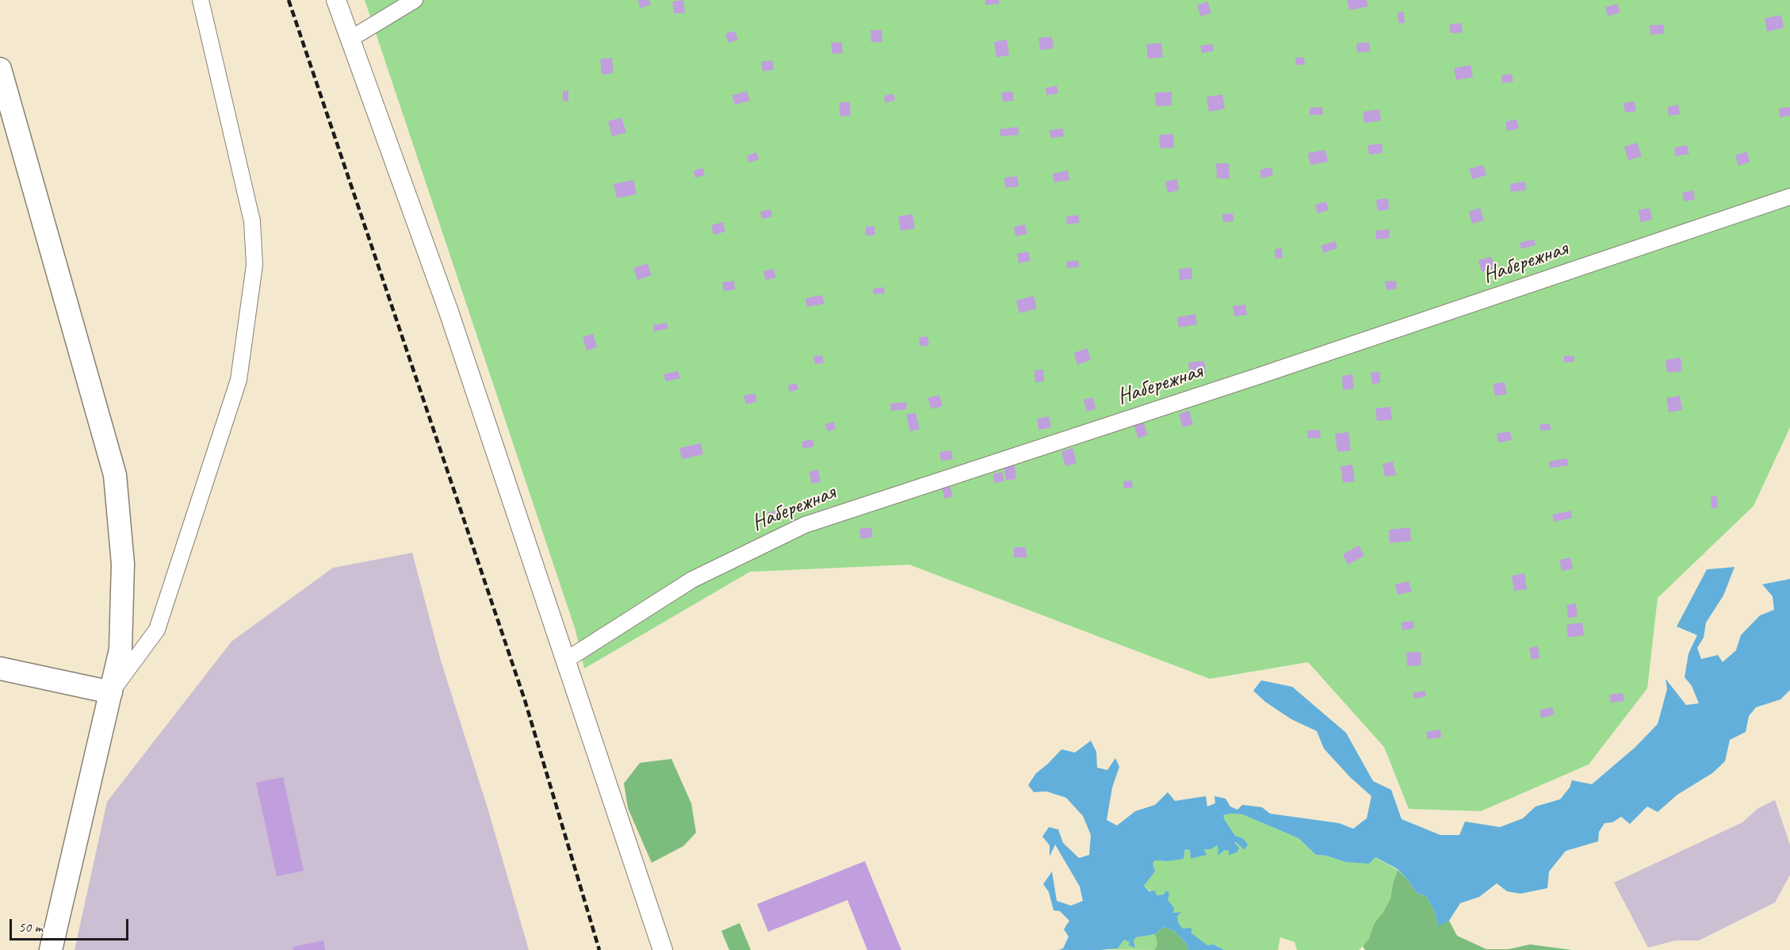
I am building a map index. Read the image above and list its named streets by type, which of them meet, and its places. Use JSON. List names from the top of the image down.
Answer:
{
  "streets": {
    "street": ["Набережная"]
  },
  "scale_bar": "50 m"
}
